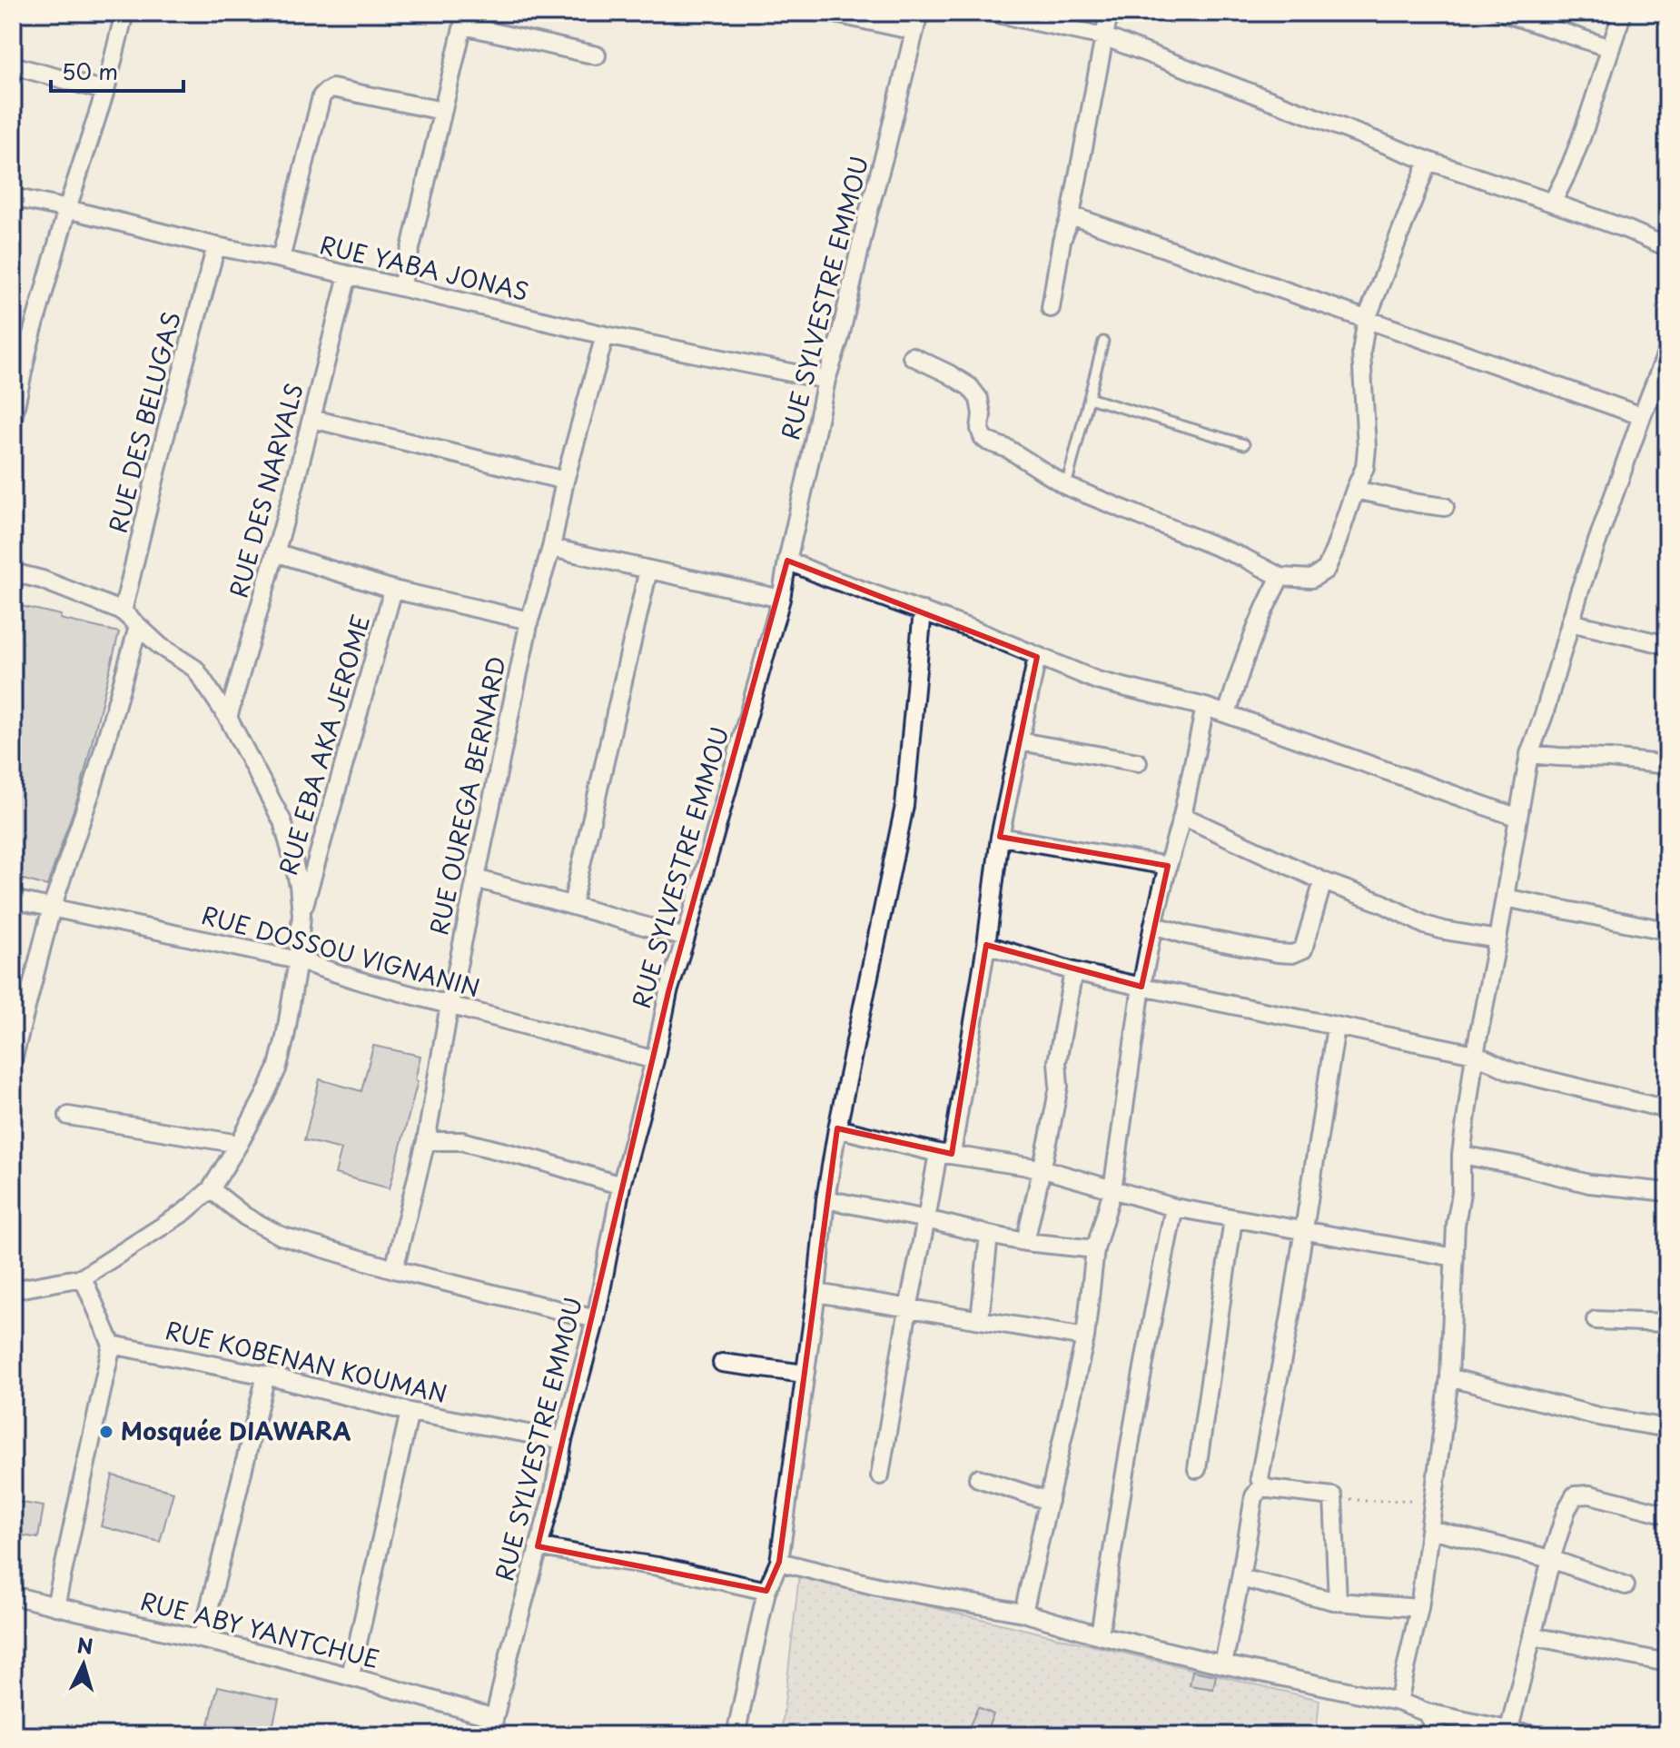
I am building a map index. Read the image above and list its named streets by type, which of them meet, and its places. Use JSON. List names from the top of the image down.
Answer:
{
  "streets": {
    "street": [
      "RUE YABA JONAS",
      "RUE SYLVESTRE EMMOU",
      "RUE DES BELUGAS",
      "RUE DES NARVALS",
      "RUE EBA AKA JEROME",
      "RUE OUREGA BERNARD",
      "RUE DOSSOU VIGNANIN",
      "RUE KOBENAN KOUMAN",
      "RUE ABY YANTCHUE"
    ]
  },
  "crossings": [
    ["RUE YABA JONAS", "RUE SYLVESTRE EMMOU"],
    ["RUE YABA JONAS", "RUE DES BELUGAS"],
    ["RUE YABA JONAS", "RUE DES NARVALS"],
    ["RUE YABA JONAS", "RUE OUREGA BERNARD"],
    ["RUE SYLVESTRE EMMOU", "RUE DOSSOU VIGNANIN"],
    ["RUE SYLVESTRE EMMOU", "RUE KOBENAN KOUMAN"],
    ["RUE SYLVESTRE EMMOU", "RUE ABY YANTCHUE"],
    ["RUE OUREGA BERNARD", "RUE DOSSOU VIGNANIN"]
  ],
  "places": ["Mosquée DIAWARA"],
  "scale_bar": "50 m",
  "north": "top"
}
